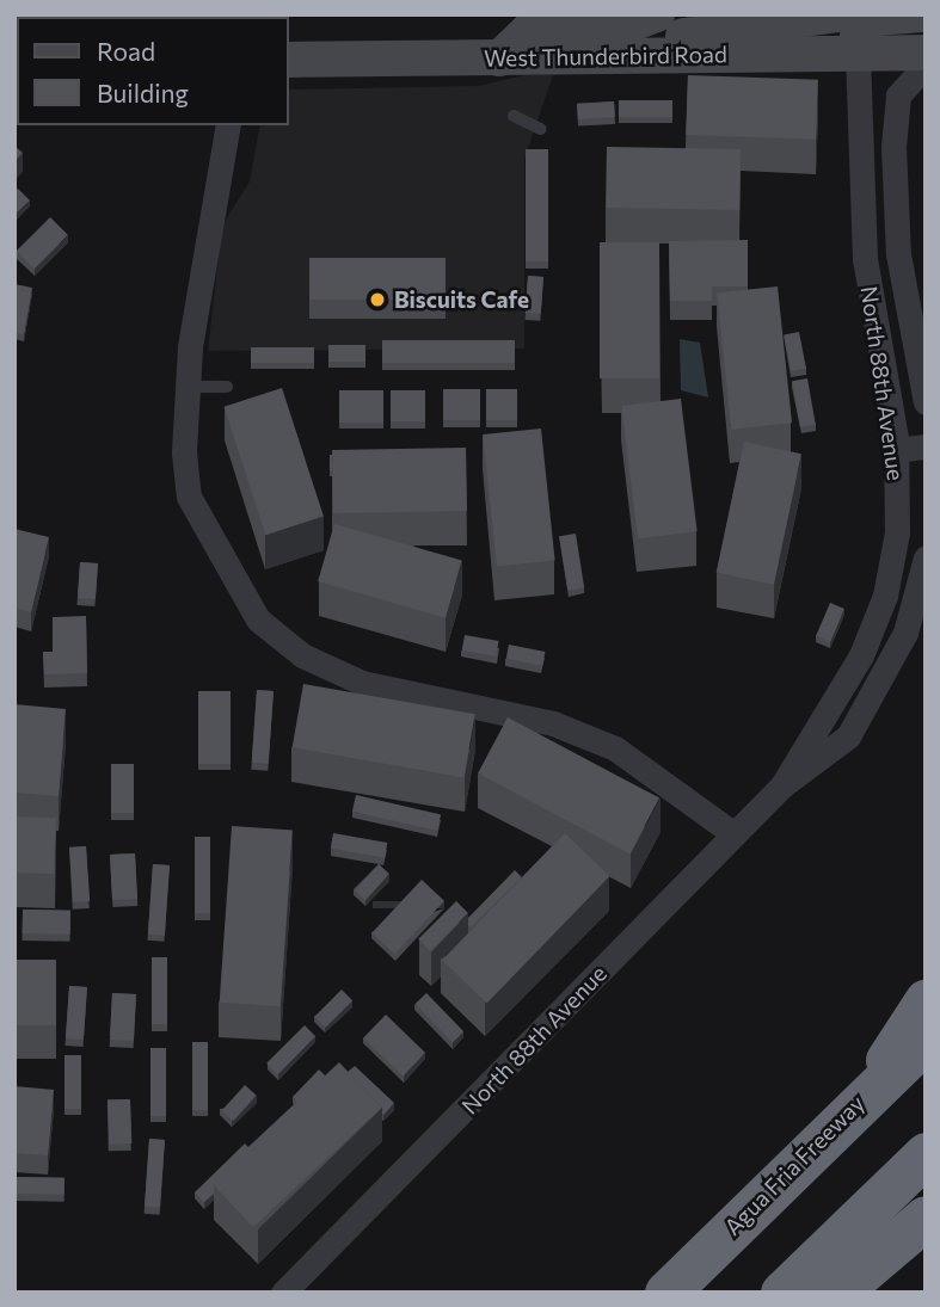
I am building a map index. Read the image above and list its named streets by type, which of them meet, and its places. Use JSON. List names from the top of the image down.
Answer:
{
  "streets": {
    "highway": ["Agua Fria Freeway"],
    "main road": ["West Thunderbird Road"],
    "street": ["North 88th Avenue"]
  },
  "crossings": [
    ["West Thunderbird Road", "North 88th Avenue"]
  ],
  "places": ["Biscuits Cafe"],
  "legend": ["Road", "Building"]
}
